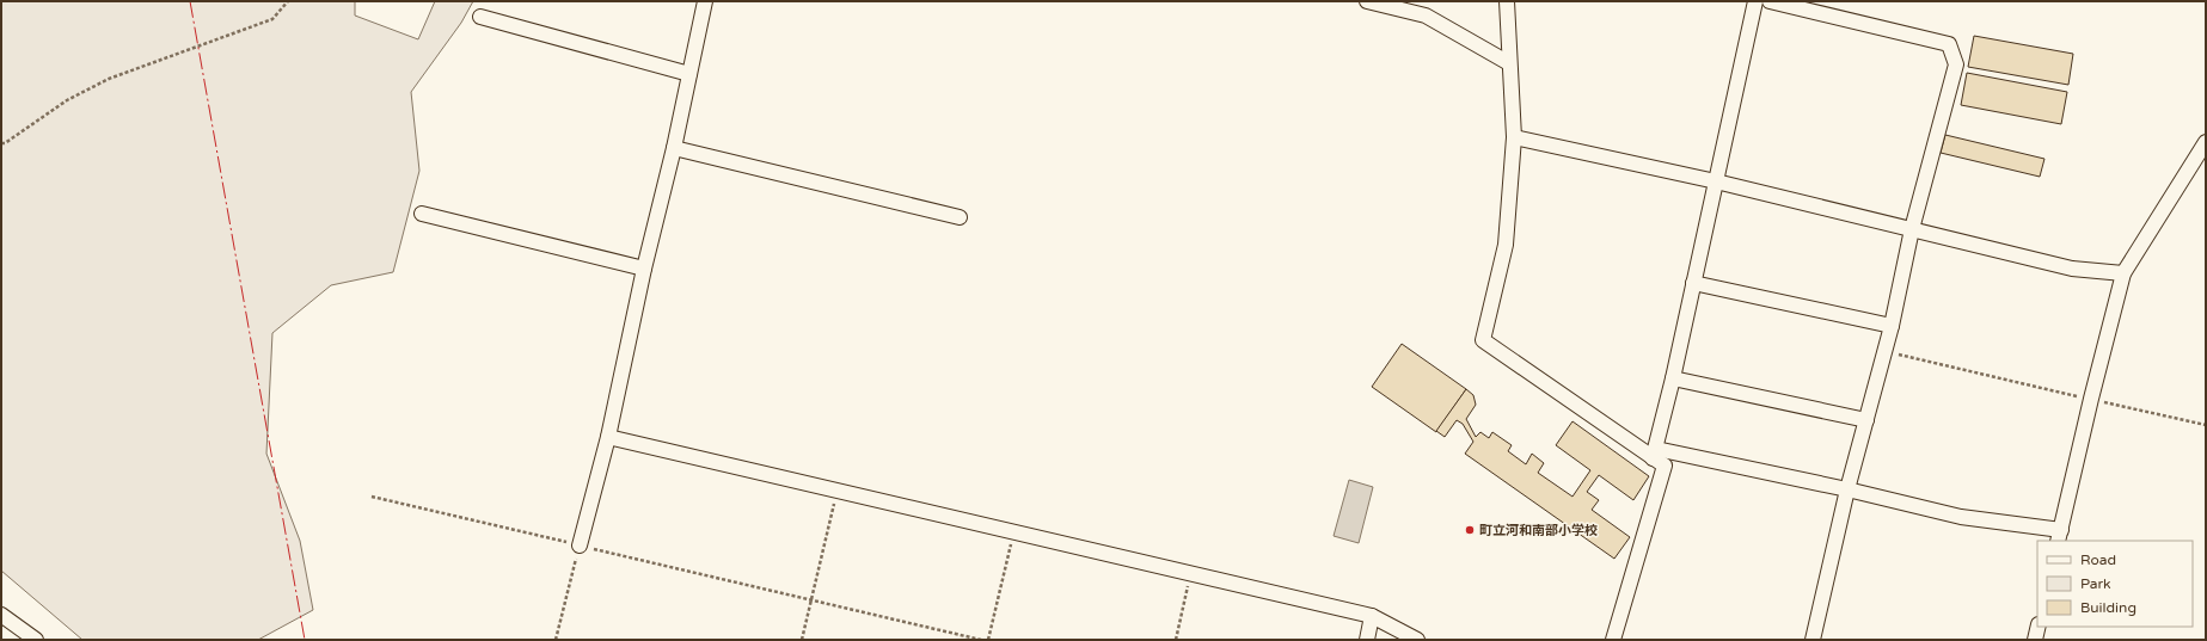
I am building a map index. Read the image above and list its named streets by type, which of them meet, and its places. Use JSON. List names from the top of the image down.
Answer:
{
  "places": ["町立河和南部小学校"],
  "legend": ["Road", "Park", "Building"]
}
